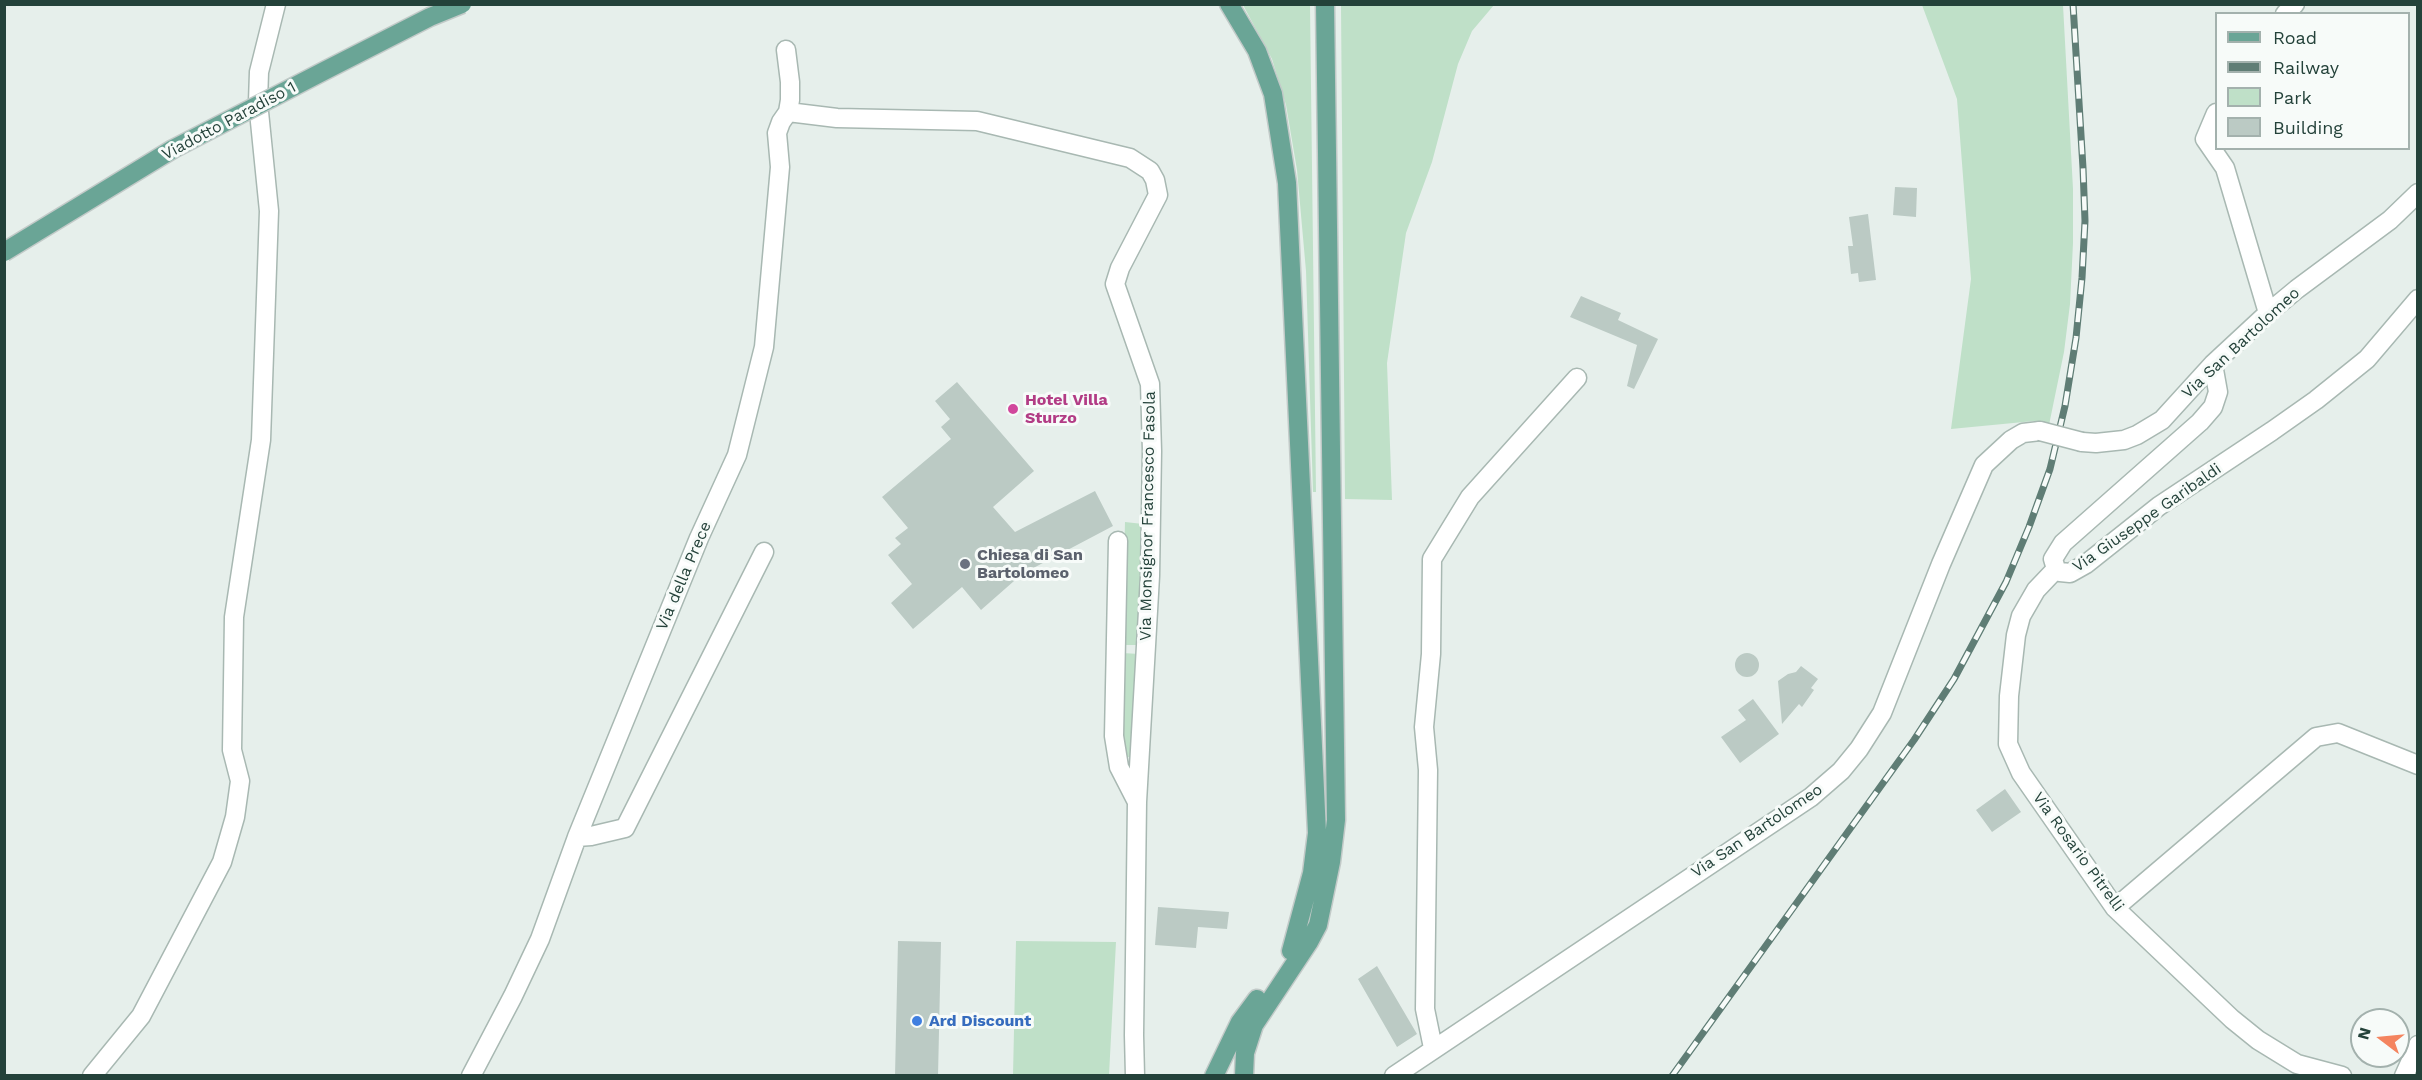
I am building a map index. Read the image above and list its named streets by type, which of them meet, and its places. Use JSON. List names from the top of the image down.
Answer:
{
  "streets": {
    "main road": ["Viadotto Paradiso 1"],
    "street": [
      "Via San Bartolomeo",
      "Via Monsignor Francesco Fasola",
      "Via Giuseppe Garibaldi",
      "Via della Prece",
      "Via Rosario Pitrelli"
    ]
  },
  "crossings": [
    ["Via San Bartolomeo", "Via Giuseppe Garibaldi"],
    ["Via Monsignor Francesco Fasola", "Via della Prece"],
    ["Via Giuseppe Garibaldi", "Via Rosario Pitrelli"]
  ],
  "places": ["Hotel Villa Sturzo", "Chiesa di San Bartolomeo", "Ard Discount"],
  "legend": [
    "Road",
    "Railway",
    "Park",
    "Building"
  ],
  "north": "left"
}
